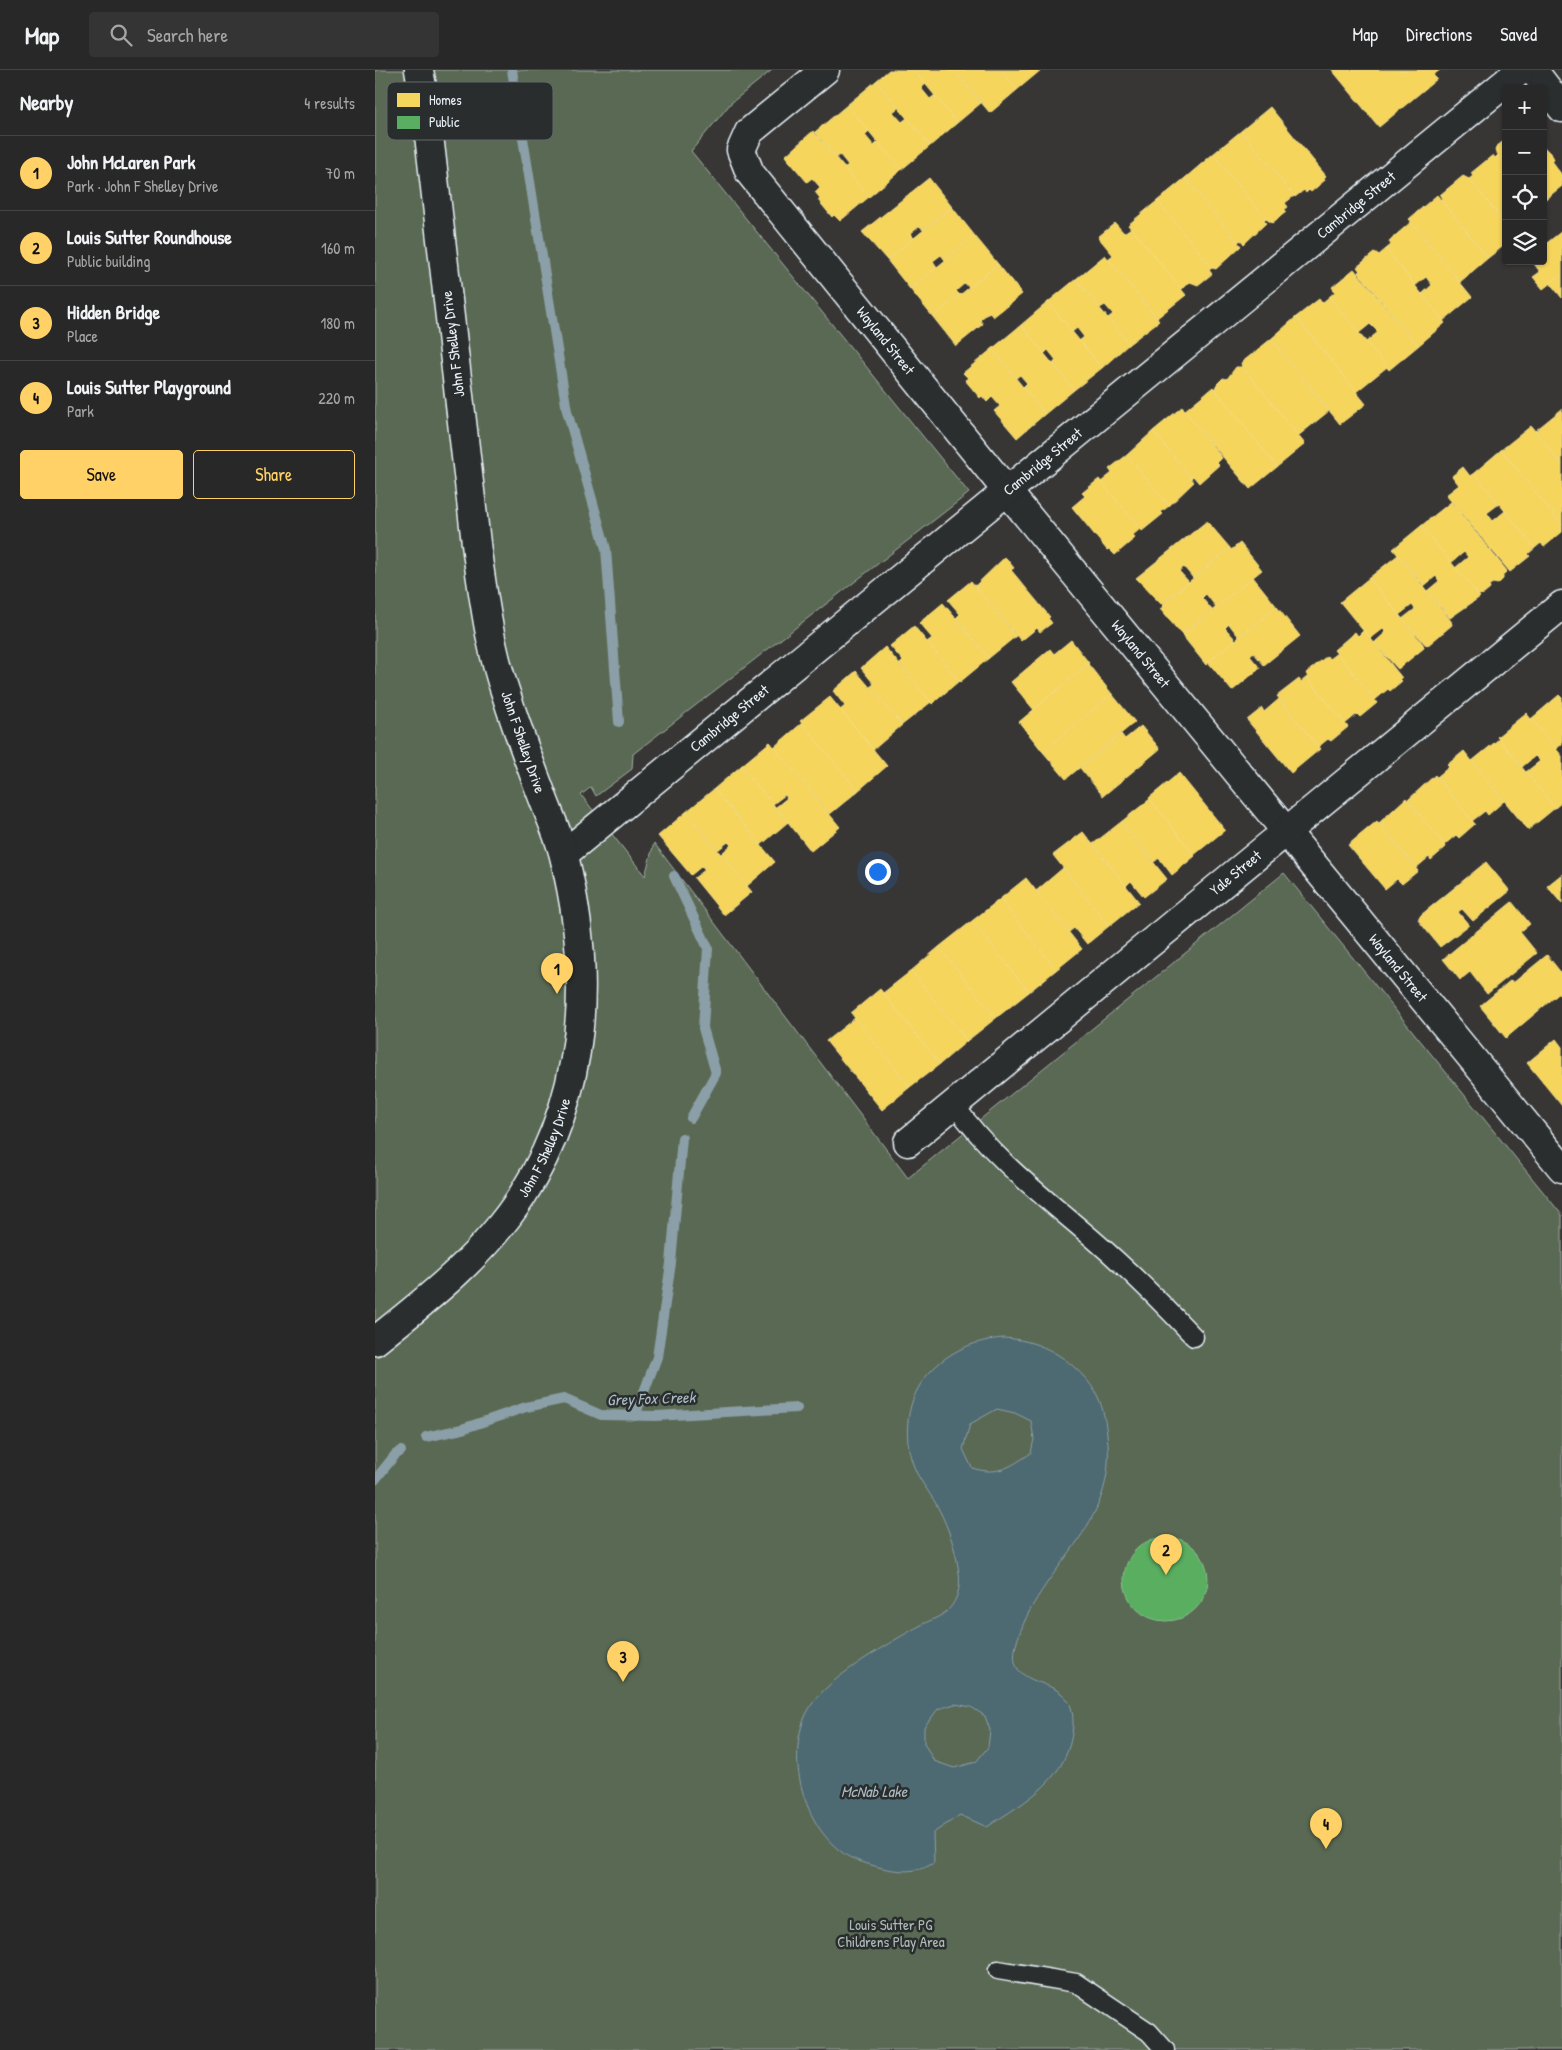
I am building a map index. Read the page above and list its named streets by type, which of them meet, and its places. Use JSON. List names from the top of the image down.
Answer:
{
  "streets": {
    "street": [
      "Cambridge Street",
      "Wayland Street",
      "John F Shelley Drive",
      "Yale Street"
    ]
  },
  "crossings": [
    ["Cambridge Street", "Wayland Street"],
    ["Cambridge Street", "John F Shelley Drive"],
    ["Wayland Street", "Yale Street"]
  ],
  "water": ["Grey Fox Creek", "McNab Lake"],
  "parks": ["Louis Sutter PG Childrens Play Area"],
  "legend": ["Homes", "Public"],
  "page": {
    "header": "Map",
    "search": "Search here",
    "nav": ["Map", "Directions", "Saved"],
    "heading": ["Nearby", "4 results"],
    "map_buttons": ["+", "−"],
    "list": [
      {
        "mark": "1",
        "name": "John McLaren Park",
        "note": "Park · John F Shelley Drive",
        "value": "70 m"
      },
      {
        "mark": "2",
        "name": "Louis Sutter Roundhouse",
        "note": "Public building",
        "value": "160 m"
      },
      {
        "mark": "3",
        "name": "Hidden Bridge",
        "note": "Place",
        "value": "180 m"
      },
      {
        "mark": "4",
        "name": "Louis Sutter Playground",
        "note": "Park",
        "value": "220 m"
      }
    ],
    "buttons": ["Save", "Share"],
    "pins": [
      "1",
      "2",
      "3",
      "4"
    ]
  }
}
